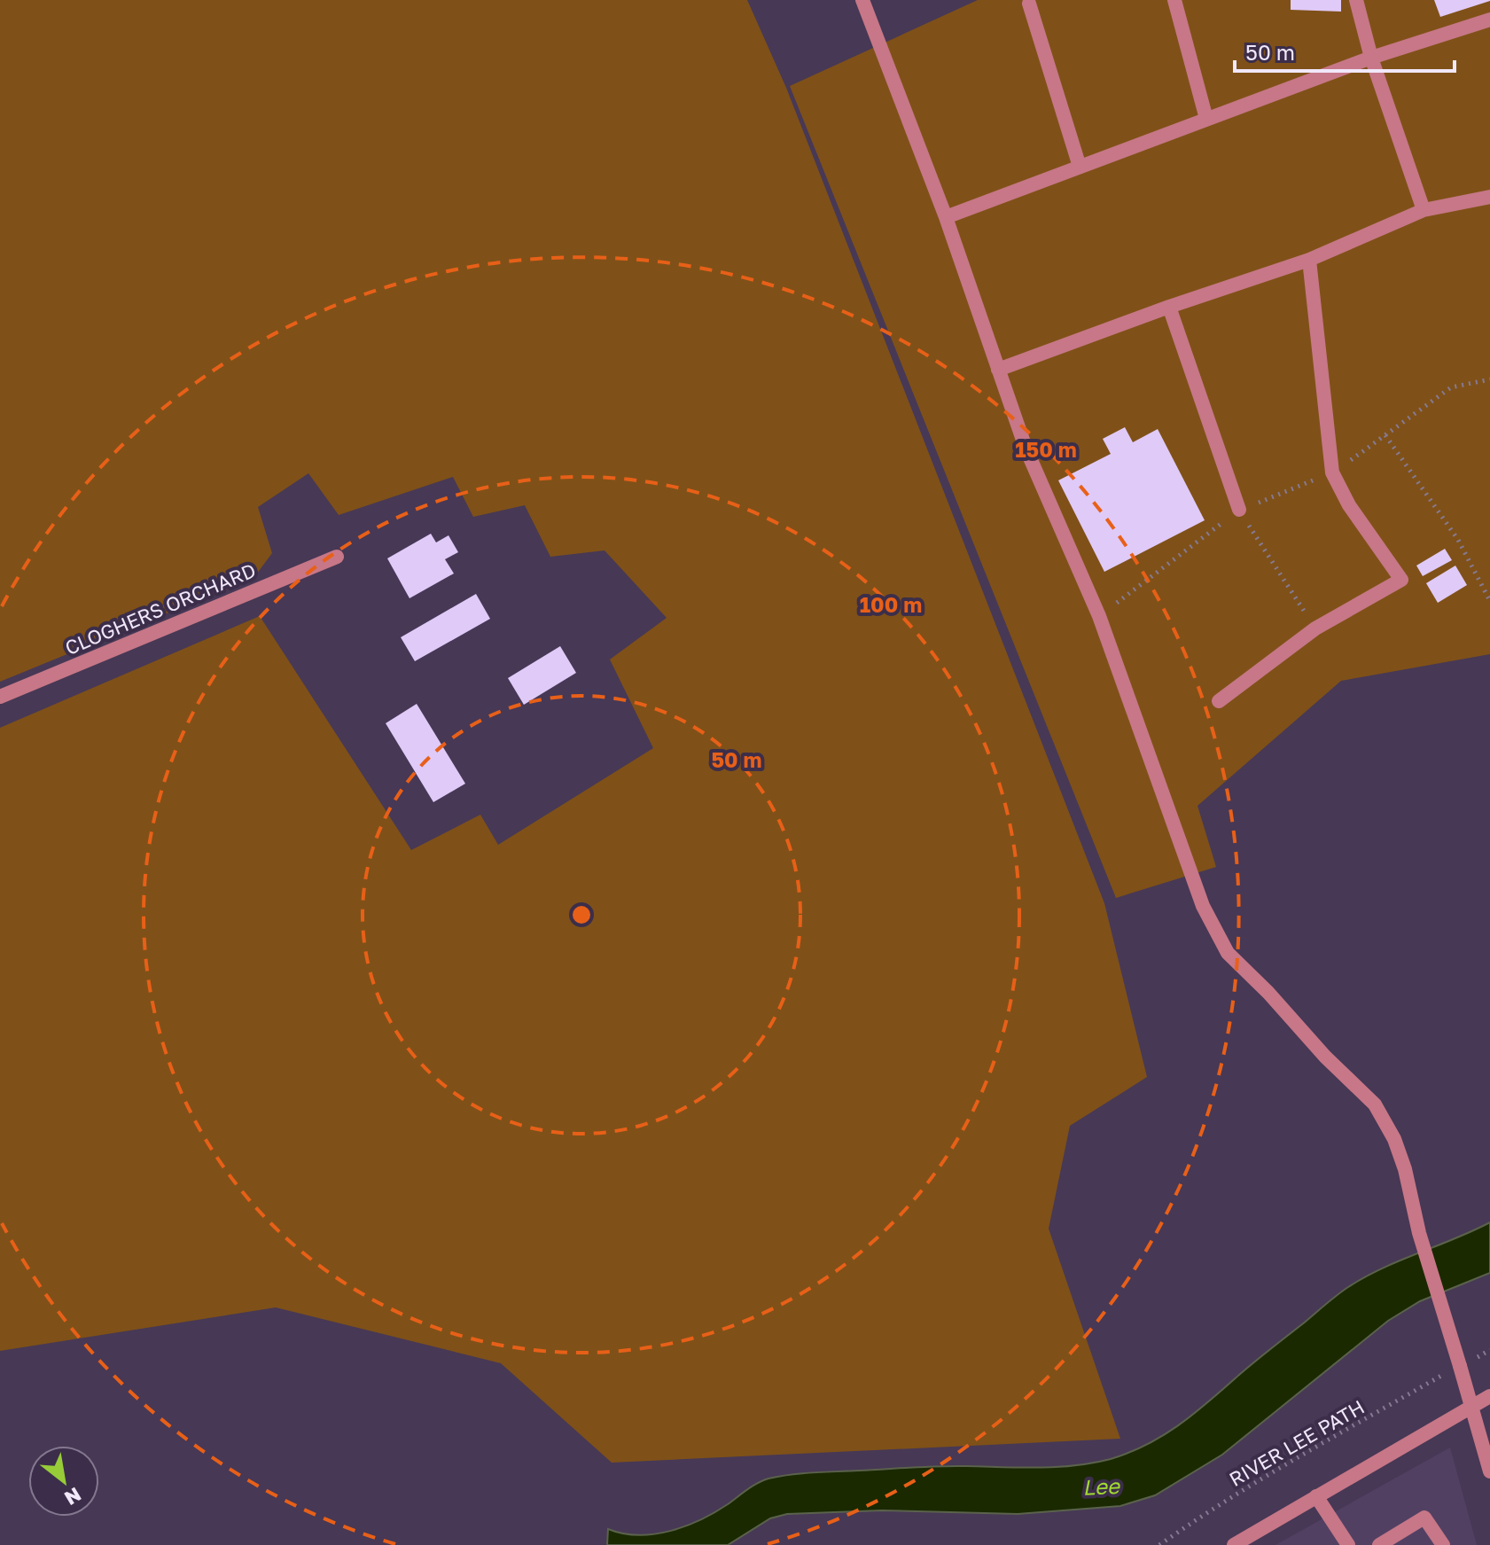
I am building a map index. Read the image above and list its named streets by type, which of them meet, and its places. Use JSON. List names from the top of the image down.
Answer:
{
  "streets": {
    "street": ["CLOGHERS ORCHARD"],
    "path": ["RIVER LEE PATH"]
  },
  "water": ["Lee"],
  "scale_bar": "50 m",
  "north": "bottom right",
  "rings": ["150 m", "100 m", "50 m"]
}
